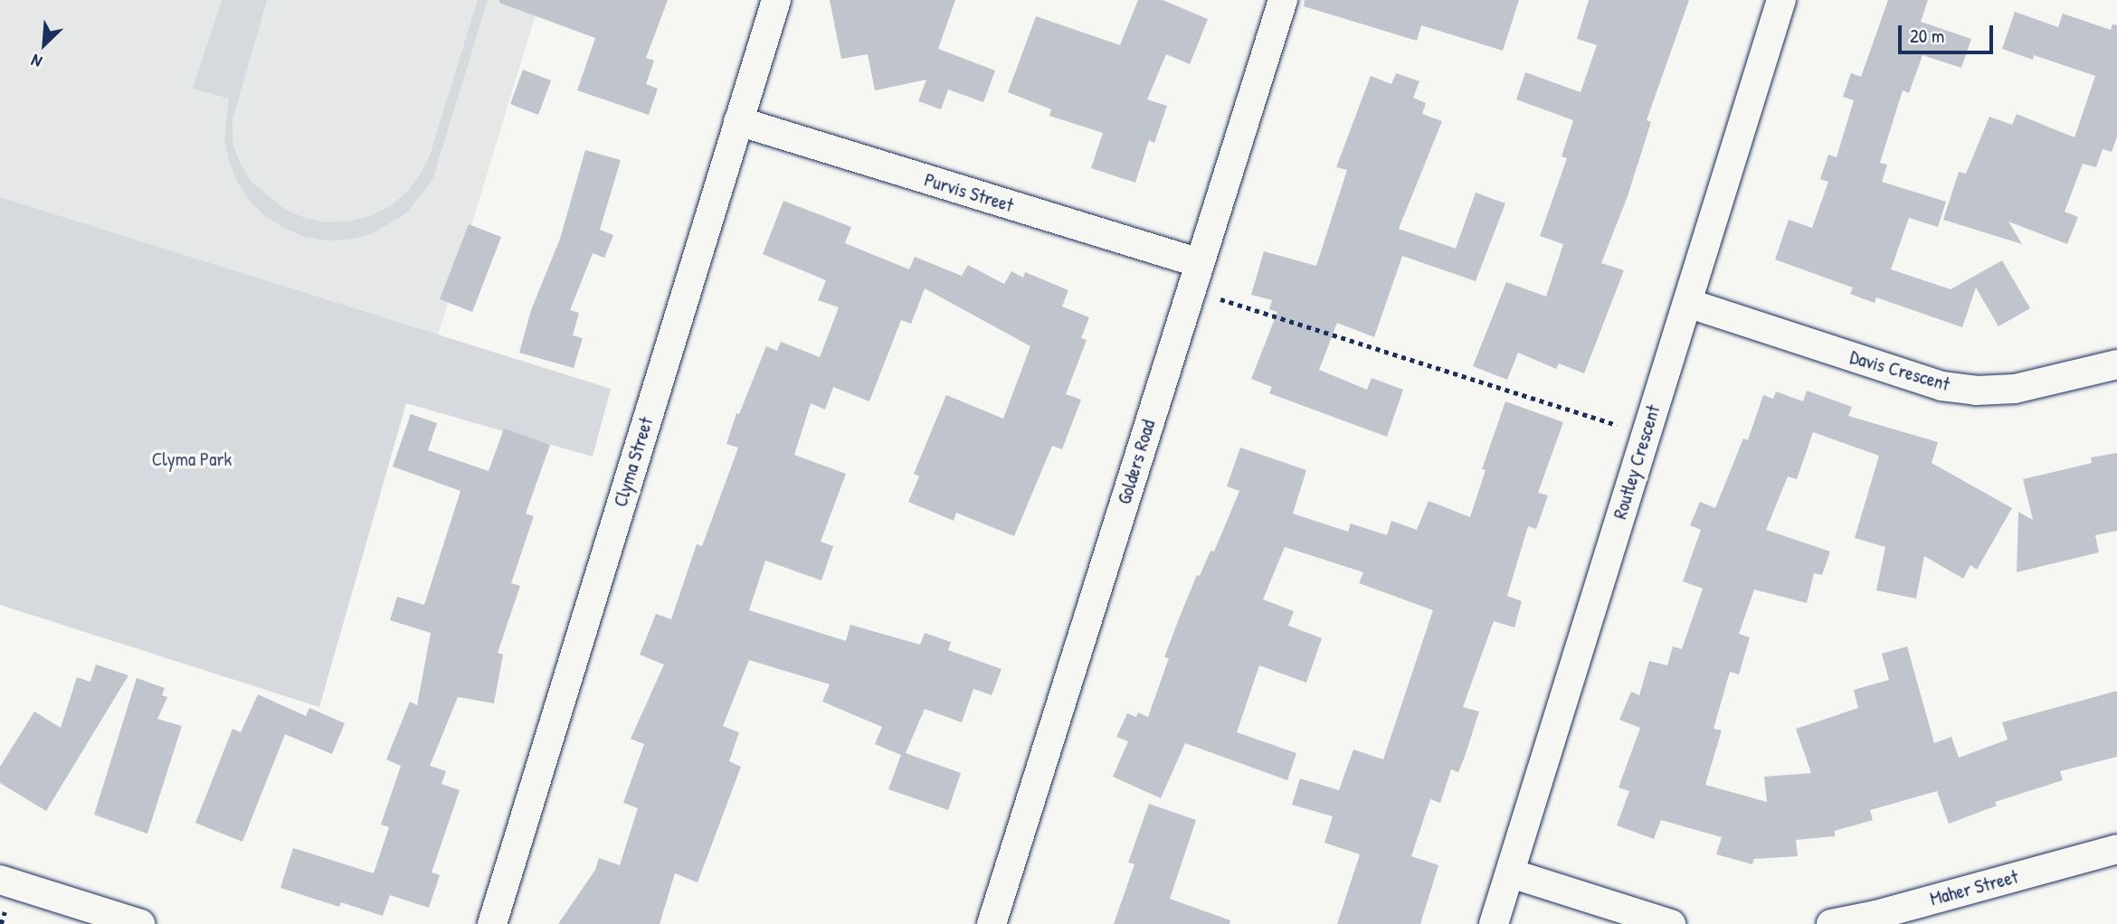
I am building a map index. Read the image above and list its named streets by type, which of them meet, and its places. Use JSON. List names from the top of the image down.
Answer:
{
  "streets": {
    "street": [
      "Purvis Street",
      "Davis Crescent",
      "Clyma Street",
      "Golders Road",
      "Routley Crescent",
      "Maher Street"
    ]
  },
  "crossings": [
    ["Purvis Street", "Clyma Street"],
    ["Purvis Street", "Golders Road"],
    ["Davis Crescent", "Routley Crescent"]
  ],
  "parks": ["Clyma Park"],
  "scale_bar": "20 m",
  "north": "bottom left"
}
